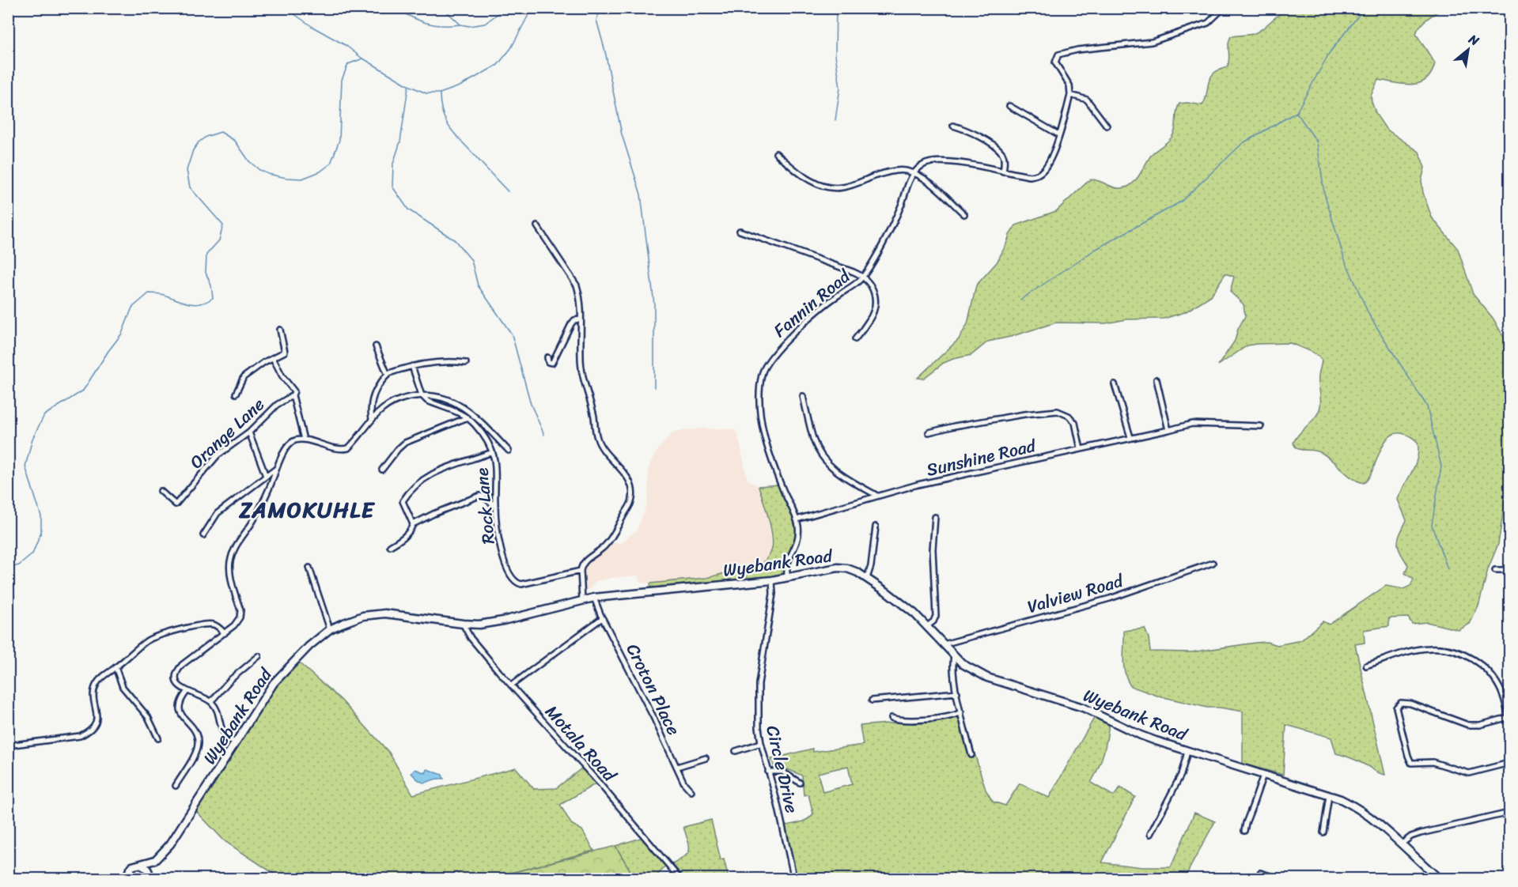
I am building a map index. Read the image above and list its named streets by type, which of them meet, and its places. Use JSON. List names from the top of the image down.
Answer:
{
  "streets": {
    "street": [
      "Fannin Road",
      "Orange Lane",
      "Sunshine Road",
      "Rock Lane",
      "Wyebank Road",
      "Valview Road",
      "Croton Place",
      "Motala Road",
      "Circle Drive"
    ]
  },
  "crossings": [
    ["Fannin Road", "Sunshine Road"],
    ["Fannin Road", "Wyebank Road"],
    ["Wyebank Road", "Valview Road"],
    ["Wyebank Road", "Croton Place"],
    ["Wyebank Road", "Motala Road"],
    ["Wyebank Road", "Circle Drive"]
  ],
  "districts": ["ZAMOKUHLE"],
  "north": "top right"
}
